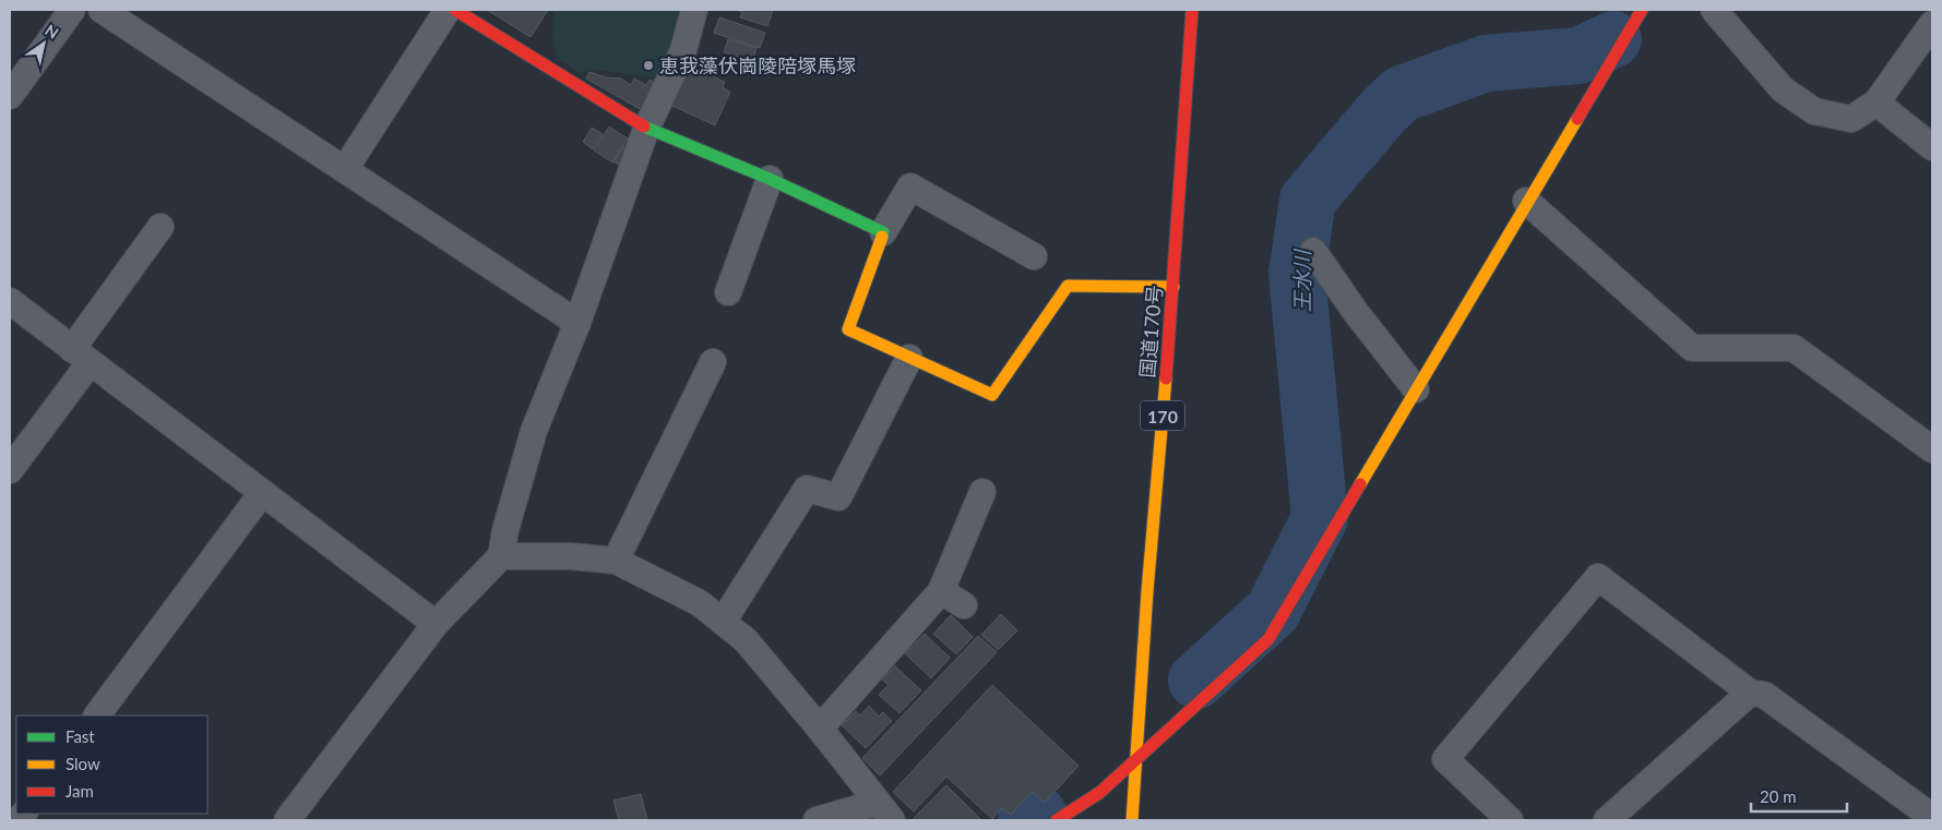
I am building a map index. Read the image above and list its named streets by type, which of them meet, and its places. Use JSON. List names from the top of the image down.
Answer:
{
  "streets": {
    "main road": ["国道170号", "170"]
  },
  "water": ["王水川"],
  "places": ["恵我藻伏崗陵陪塚馬塚"],
  "legend": ["Fast", "Slow", "Jam"],
  "scale_bar": "20 m",
  "north": "top right"
}
